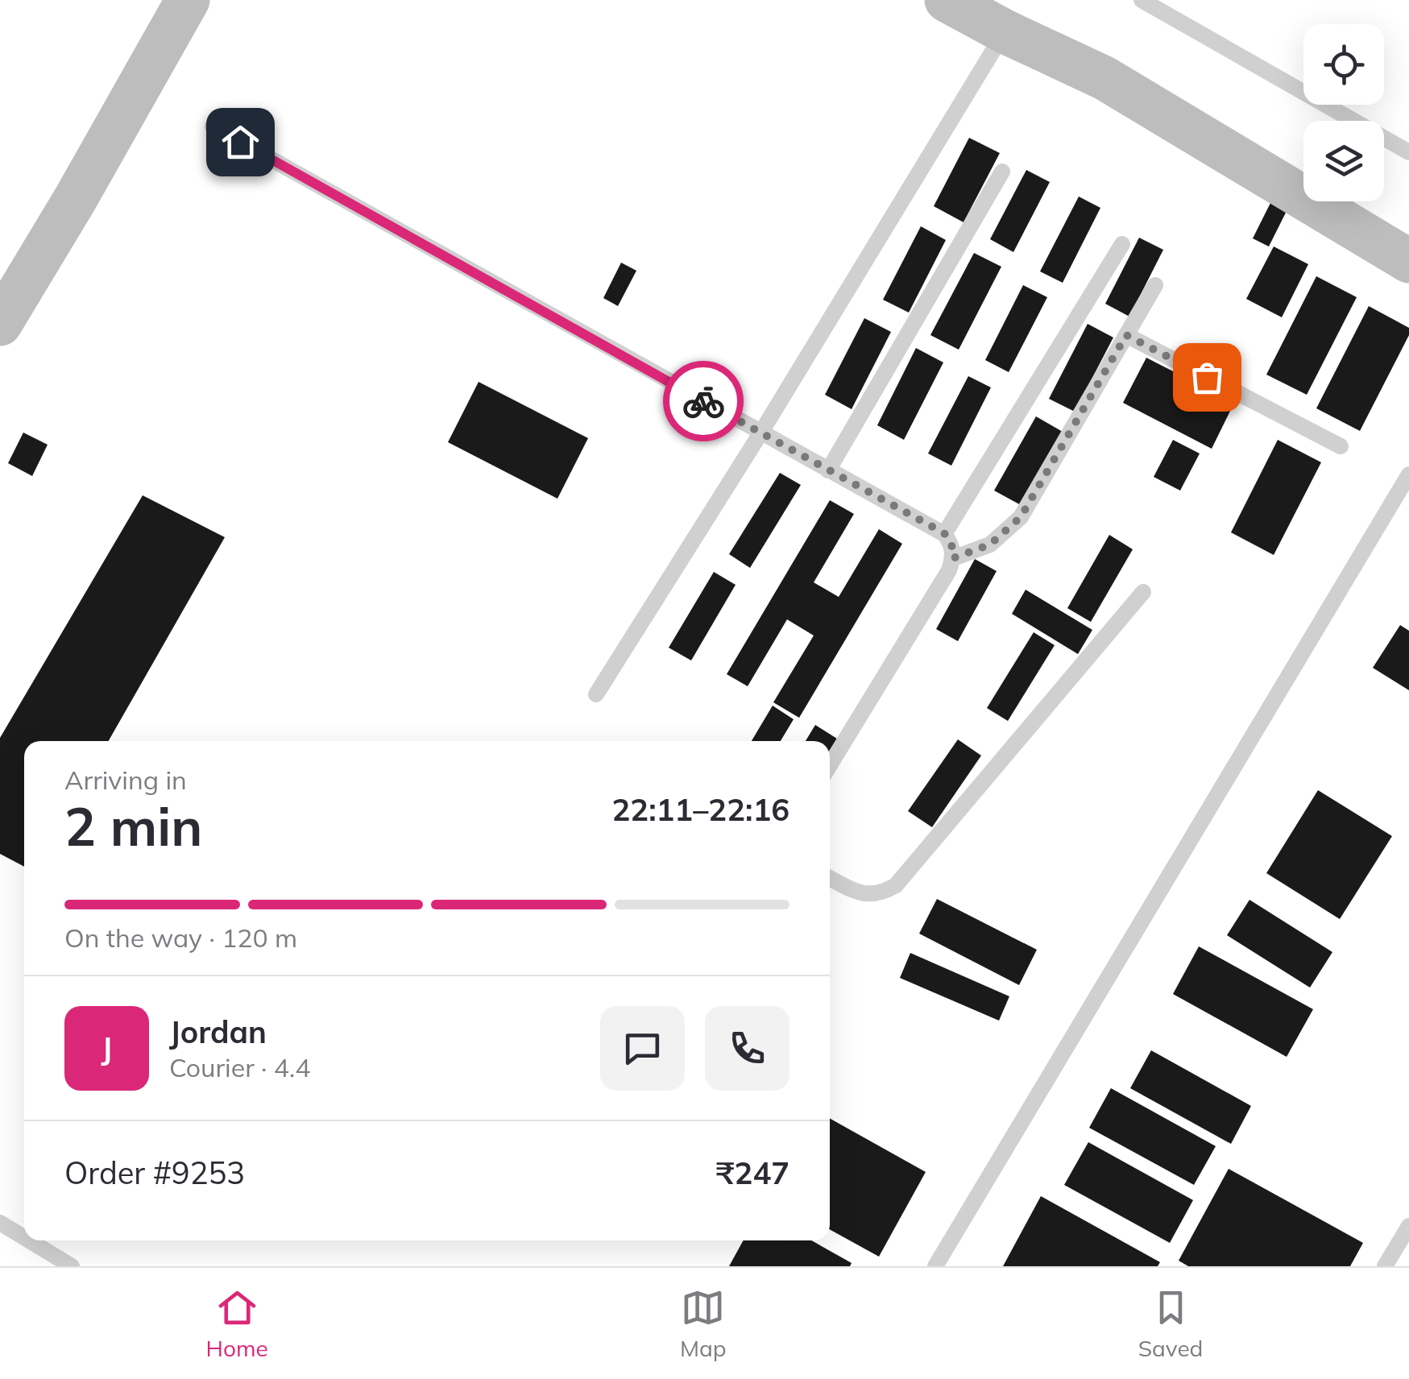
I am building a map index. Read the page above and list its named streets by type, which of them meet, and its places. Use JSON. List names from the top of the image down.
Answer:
{
  "page": {
    "heading": ["2 min", "Arriving in", "22:11–22:16"],
    "panel": [
      "Jordan",
      "Courier · 4.4",
      "Order #9253",
      "₹247"
    ],
    "bar": "On the way · 120 m",
    "round": "J",
    "tabs": ["Home", "Map", "Saved"]
  }
}
